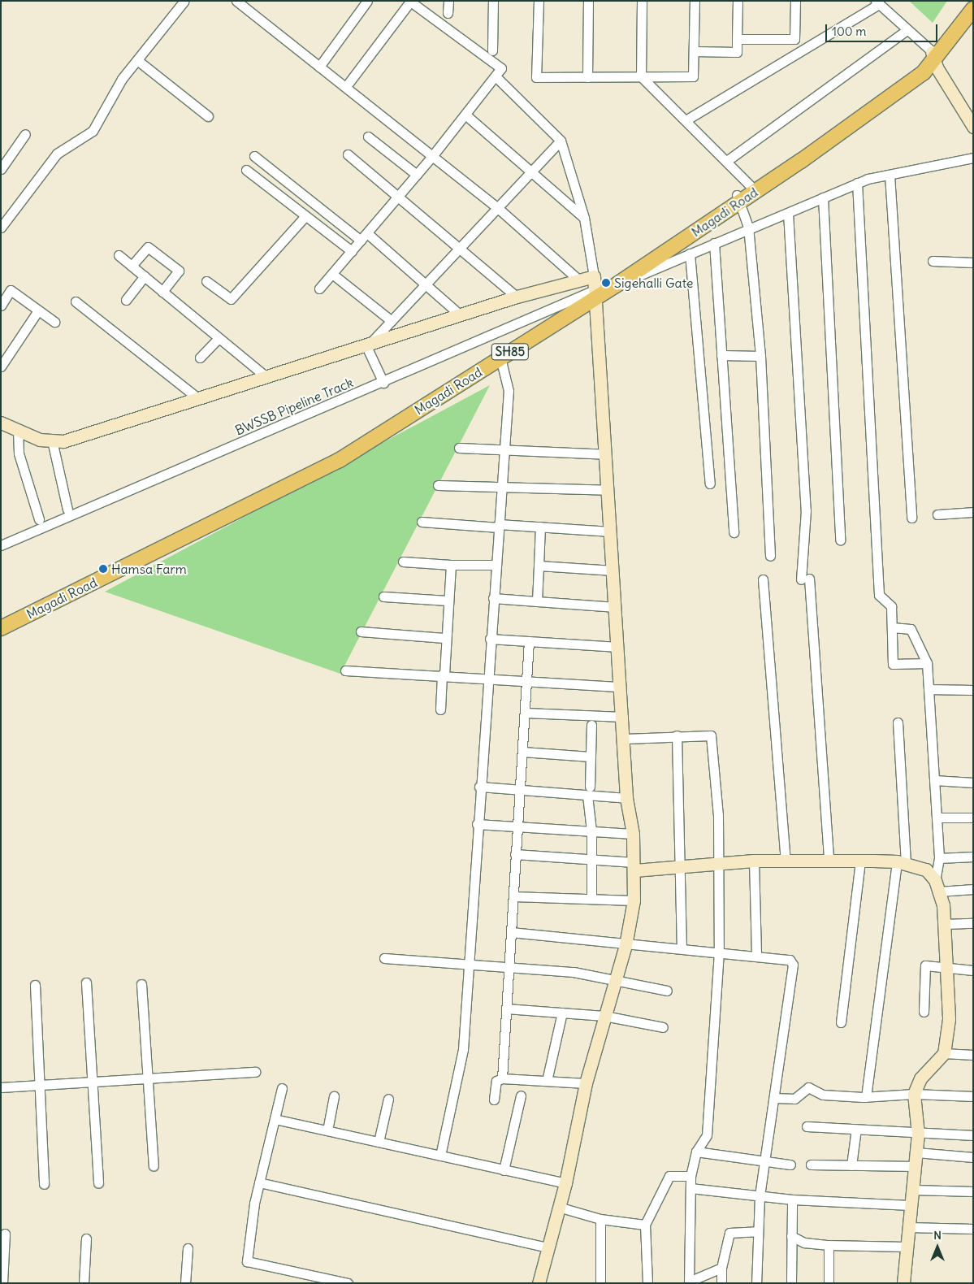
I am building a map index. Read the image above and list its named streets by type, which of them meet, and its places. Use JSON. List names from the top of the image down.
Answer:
{
  "streets": {
    "main road": ["Magadi Road", "SH85"],
    "street": ["BWSSB Pipeline Track"]
  },
  "crossings": [
    ["Magadi Road", "BWSSB Pipeline Track"]
  ],
  "places": ["Sigehalli Gate", "Hamsa Farm"],
  "scale_bar": "100 m",
  "north": "top"
}
